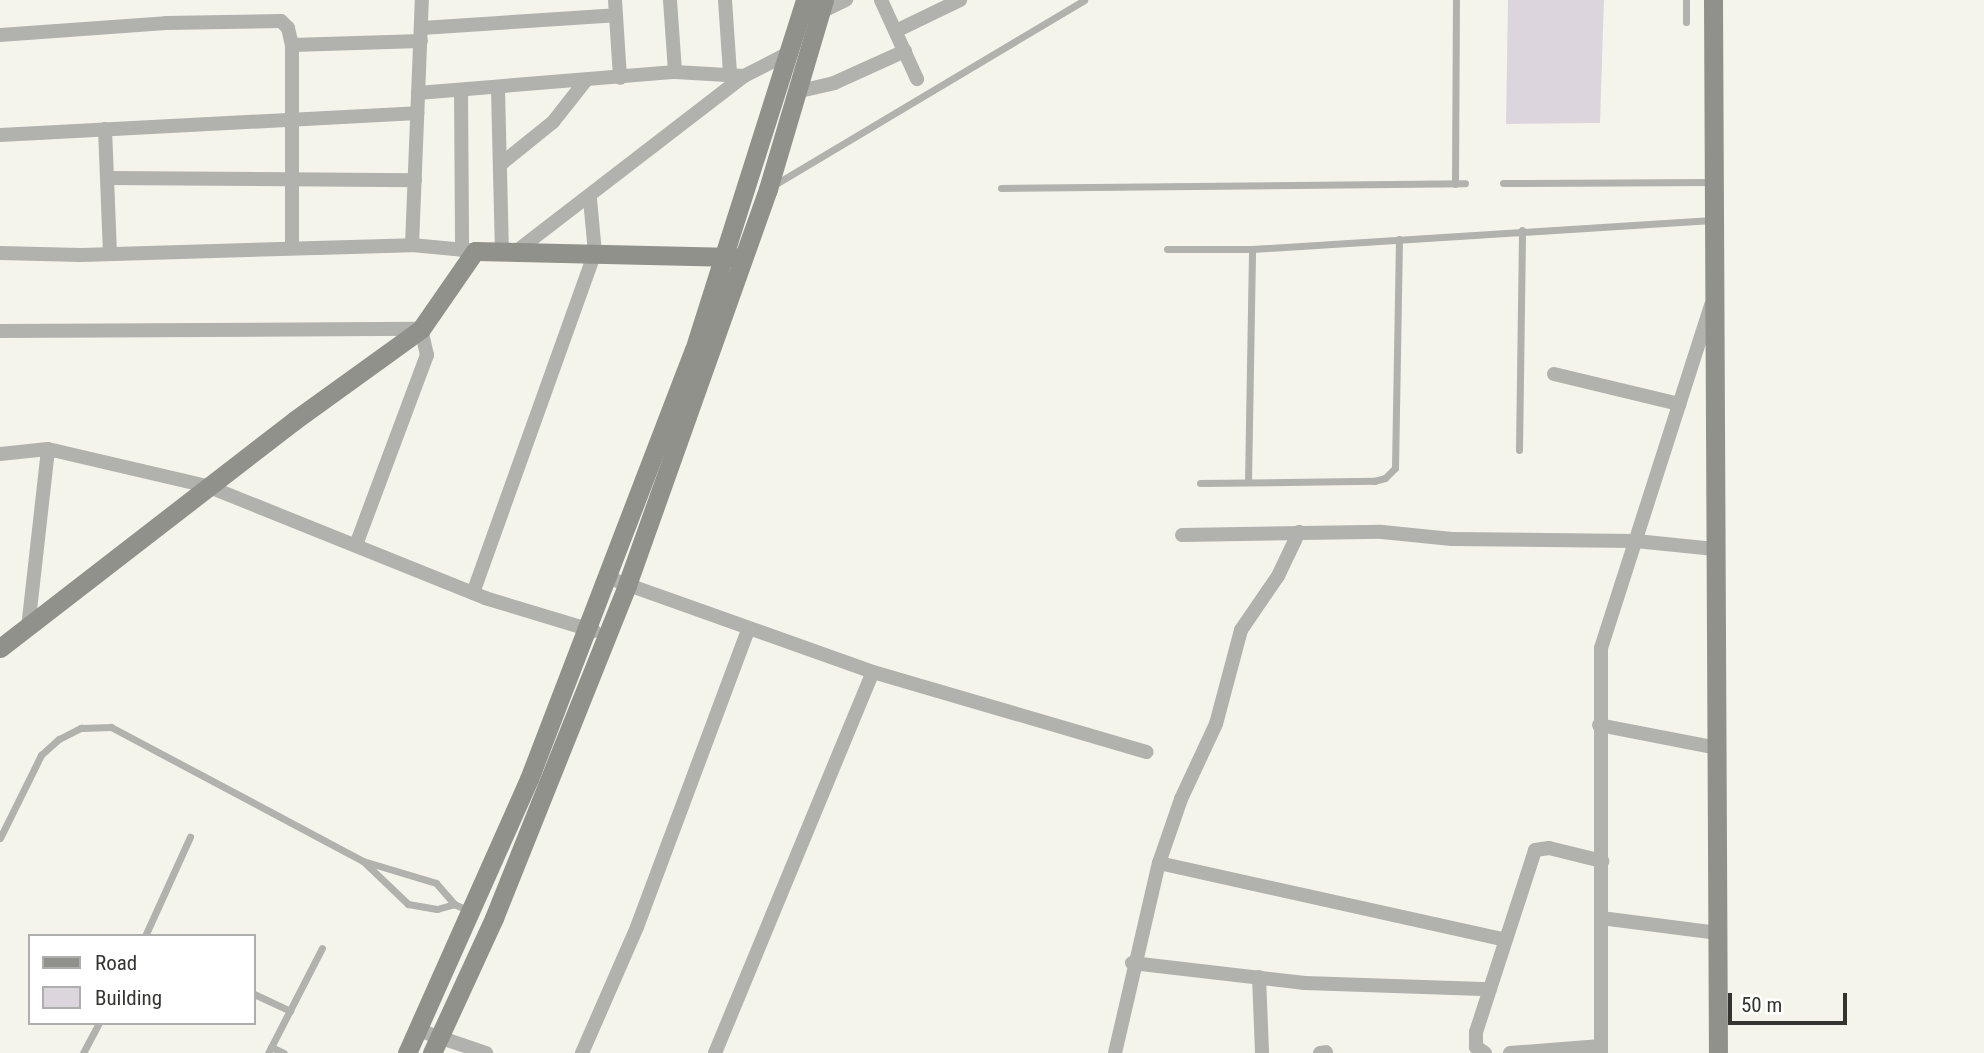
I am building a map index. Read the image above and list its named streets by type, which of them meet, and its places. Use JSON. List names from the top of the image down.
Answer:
{
  "legend": ["Road", "Building"],
  "scale_bar": "50 m"
}
